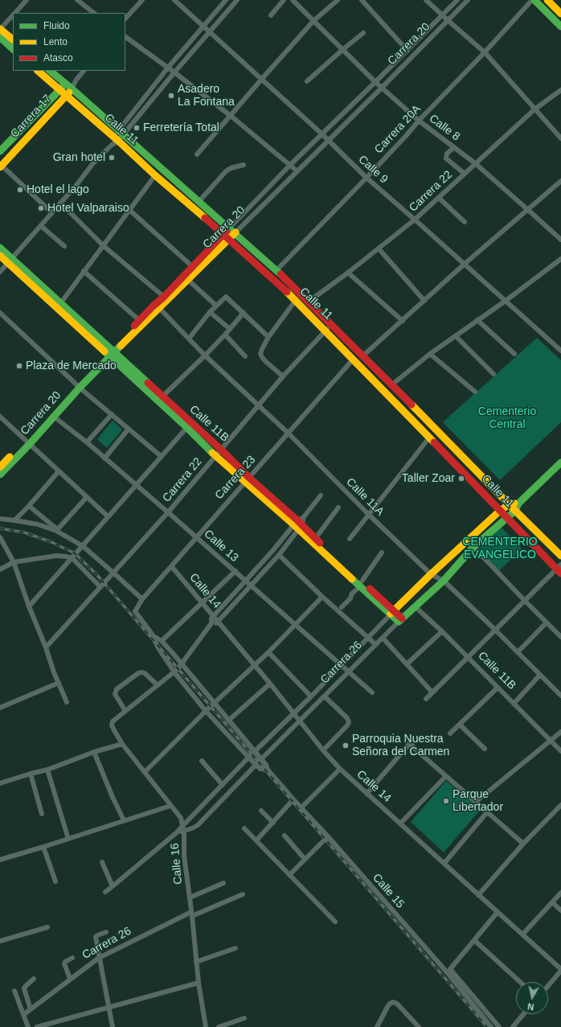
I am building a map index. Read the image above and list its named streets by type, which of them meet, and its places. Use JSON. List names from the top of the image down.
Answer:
{
  "streets": {
    "street": [
      "Carrera 20",
      "Carrera 17",
      "Calle 8",
      "Calle 11",
      "Carrera 20A",
      "Calle 9",
      "Carrera 22",
      "Calle 11B",
      "Carrera 23",
      "Calle 11A",
      "Calle 13",
      "Calle 14",
      "Carrera 26",
      "Calle 16",
      "Calle 15"
    ]
  },
  "crossings": [
    ["Carrera 20", "Calle 8"],
    ["Carrera 20", "Calle 11"],
    ["Carrera 20", "Calle 9"],
    ["Carrera 20", "Calle 11B"],
    ["Carrera 20", "Calle 11A"],
    ["Carrera 20", "Calle 13"],
    ["Carrera 17", "Calle 11"],
    ["Calle 8", "Carrera 20A"],
    ["Calle 8", "Carrera 22"],
    ["Calle 11", "Carrera 20A"],
    ["Calle 11", "Carrera 22"],
    ["Calle 11", "Carrera 23"],
    ["Calle 11", "Carrera 26"],
    ["Carrera 20A", "Calle 9"],
    ["Calle 9", "Carrera 22"],
    ["Carrera 22", "Calle 11B"],
    ["Carrera 22", "Calle 11A"],
    ["Carrera 22", "Calle 13"],
    ["Calle 11B", "Carrera 23"],
    ["Calle 11B", "Carrera 26"],
    ["Carrera 23", "Calle 11A"],
    ["Carrera 23", "Calle 13"],
    ["Carrera 23", "Calle 14"],
    ["Carrera 23", "Calle 15"],
    ["Calle 11A", "Carrera 26"],
    ["Calle 13", "Carrera 26"],
    ["Calle 14", "Carrera 26"],
    ["Carrera 26", "Calle 16"],
    ["Carrera 26", "Calle 15"]
  ],
  "parks": ["Cementerio Central", "CEMENTERIO EVANGELICO"],
  "places": [
    "Asadero La Fontana",
    "Ferretería Total",
    "Gran hotel",
    "Hotel el lago",
    "Hotel Valparaiso",
    "Plaza de Mercado",
    "Taller Zoar",
    "Parroquia Nuestra Señora del Carmen",
    "Parque Libertador"
  ],
  "legend": ["Fluido", "Lento", "Atasco"],
  "north": "bottom"
}
